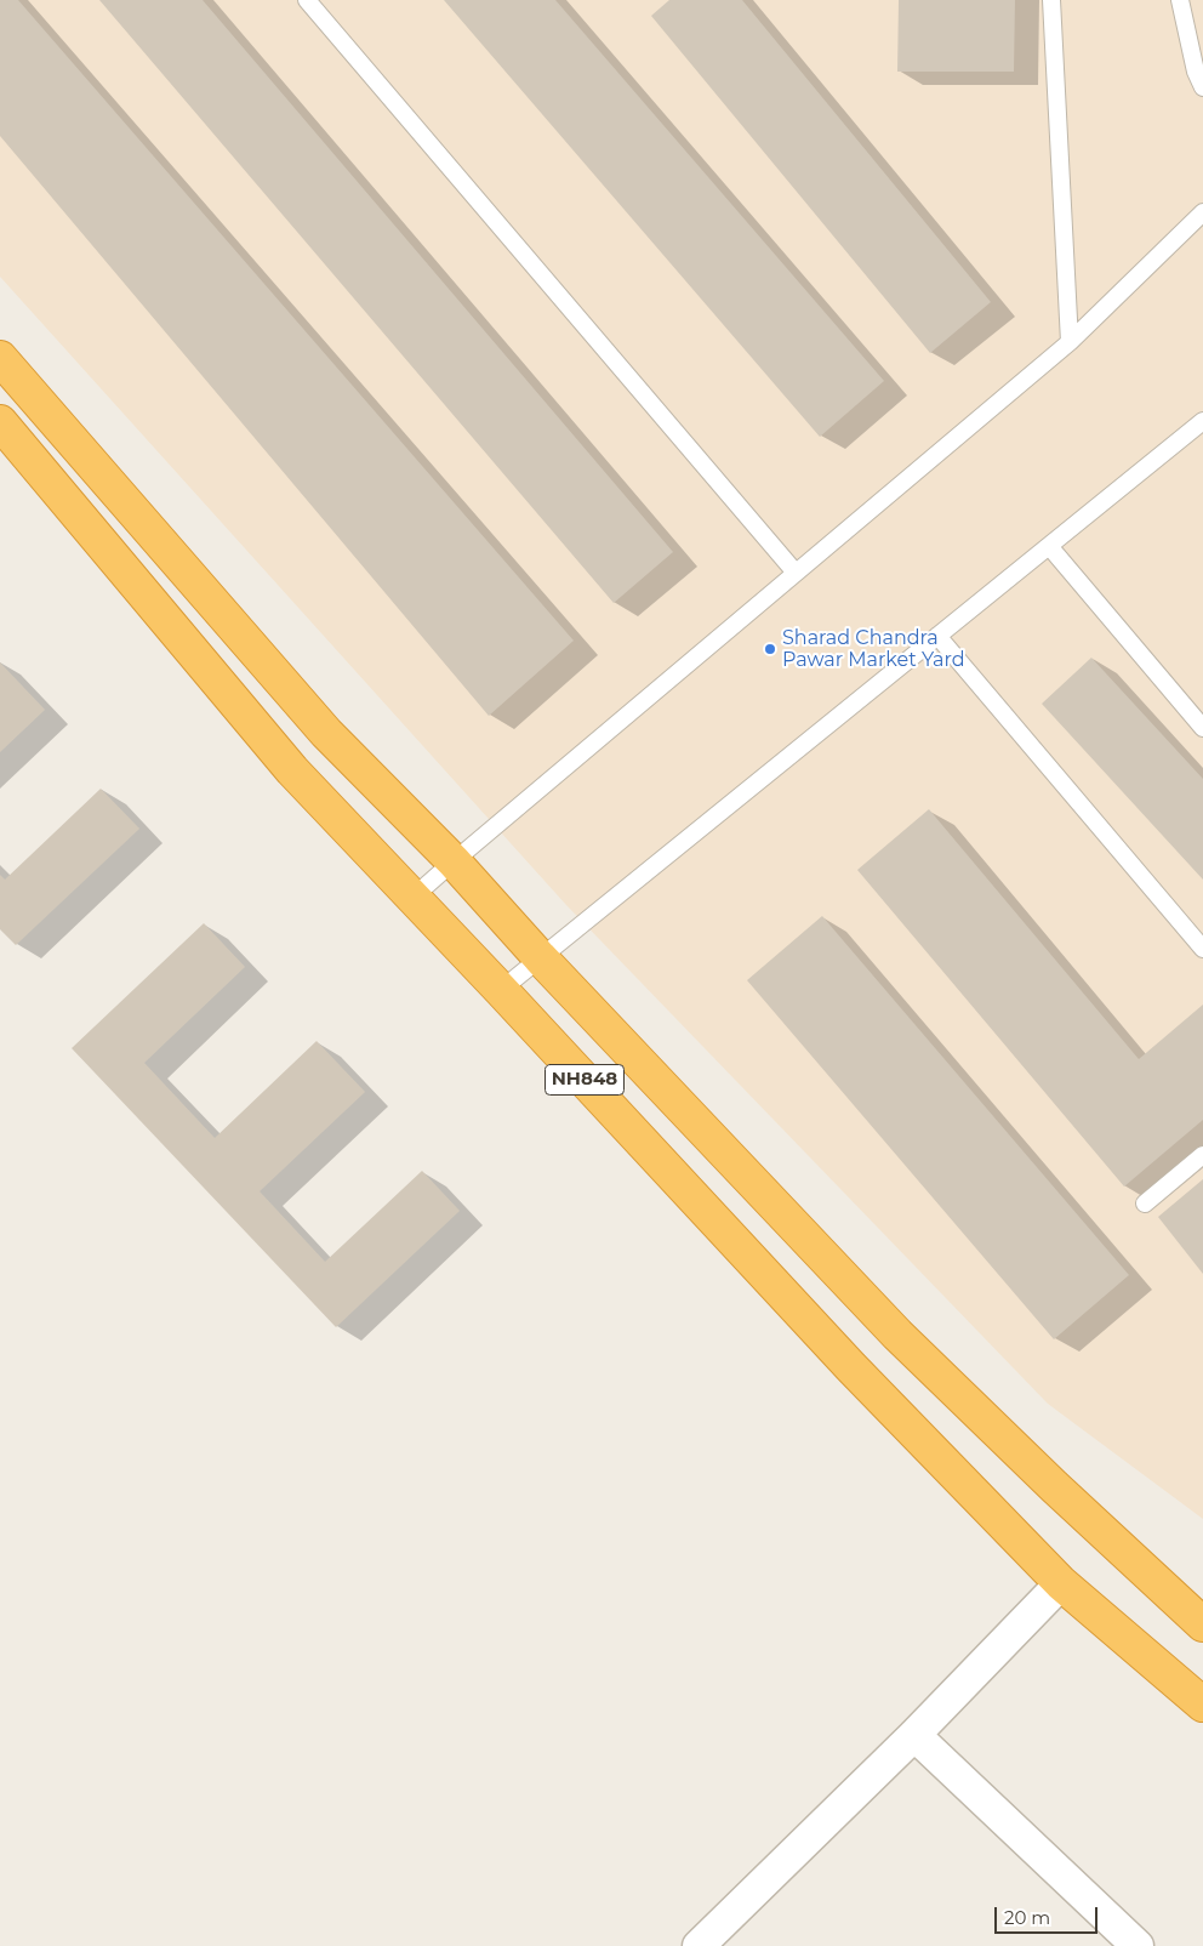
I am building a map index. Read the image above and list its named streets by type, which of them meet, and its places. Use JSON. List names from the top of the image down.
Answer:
{
  "streets": {
    "highway": ["NH848"]
  },
  "places": ["Sharad Chandra Pawar Market Yard"],
  "scale_bar": "20 m"
}
